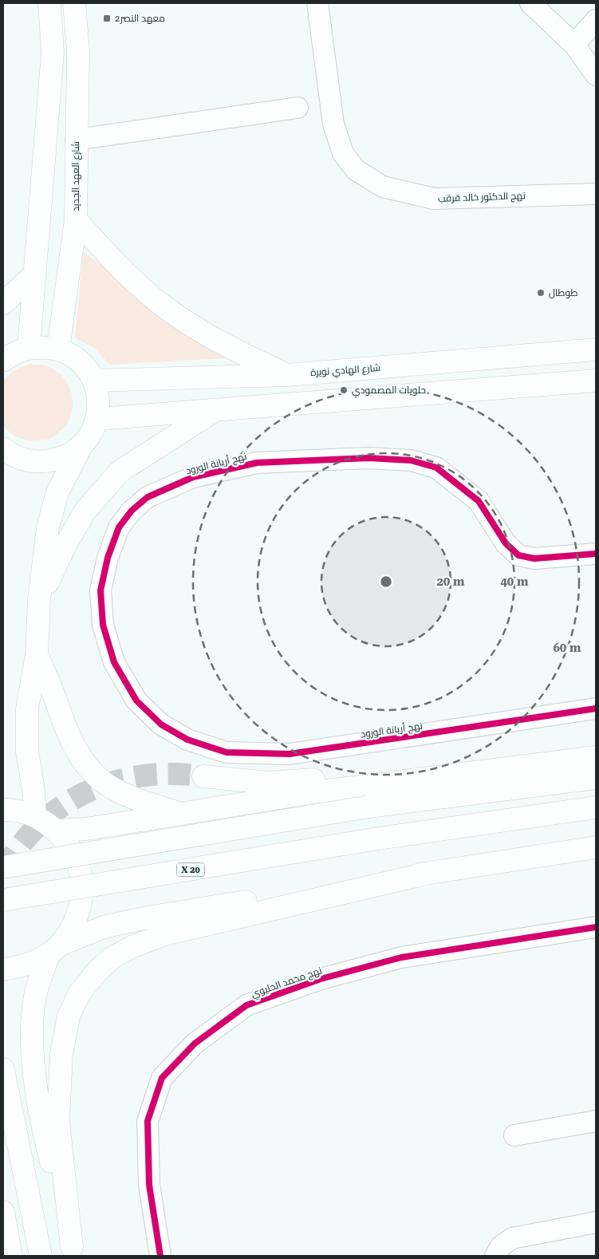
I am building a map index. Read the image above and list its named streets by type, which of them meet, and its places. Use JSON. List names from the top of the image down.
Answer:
{
  "streets": {
    "main road": ["شارع العهد الجديد", "شارع الهادي نويرة", "X 20"],
    "street": ["نهج الدكتور خالد قرقب", "نهج أريانة الورود", "نهج محمد الحليوي"]
  },
  "places": {
    "transit": ["معهد النصر2"],
    "other": ["طوطال", "حلويات المصمودي"]
  },
  "rings": ["20 m", "40 m", "60 m"]
}
